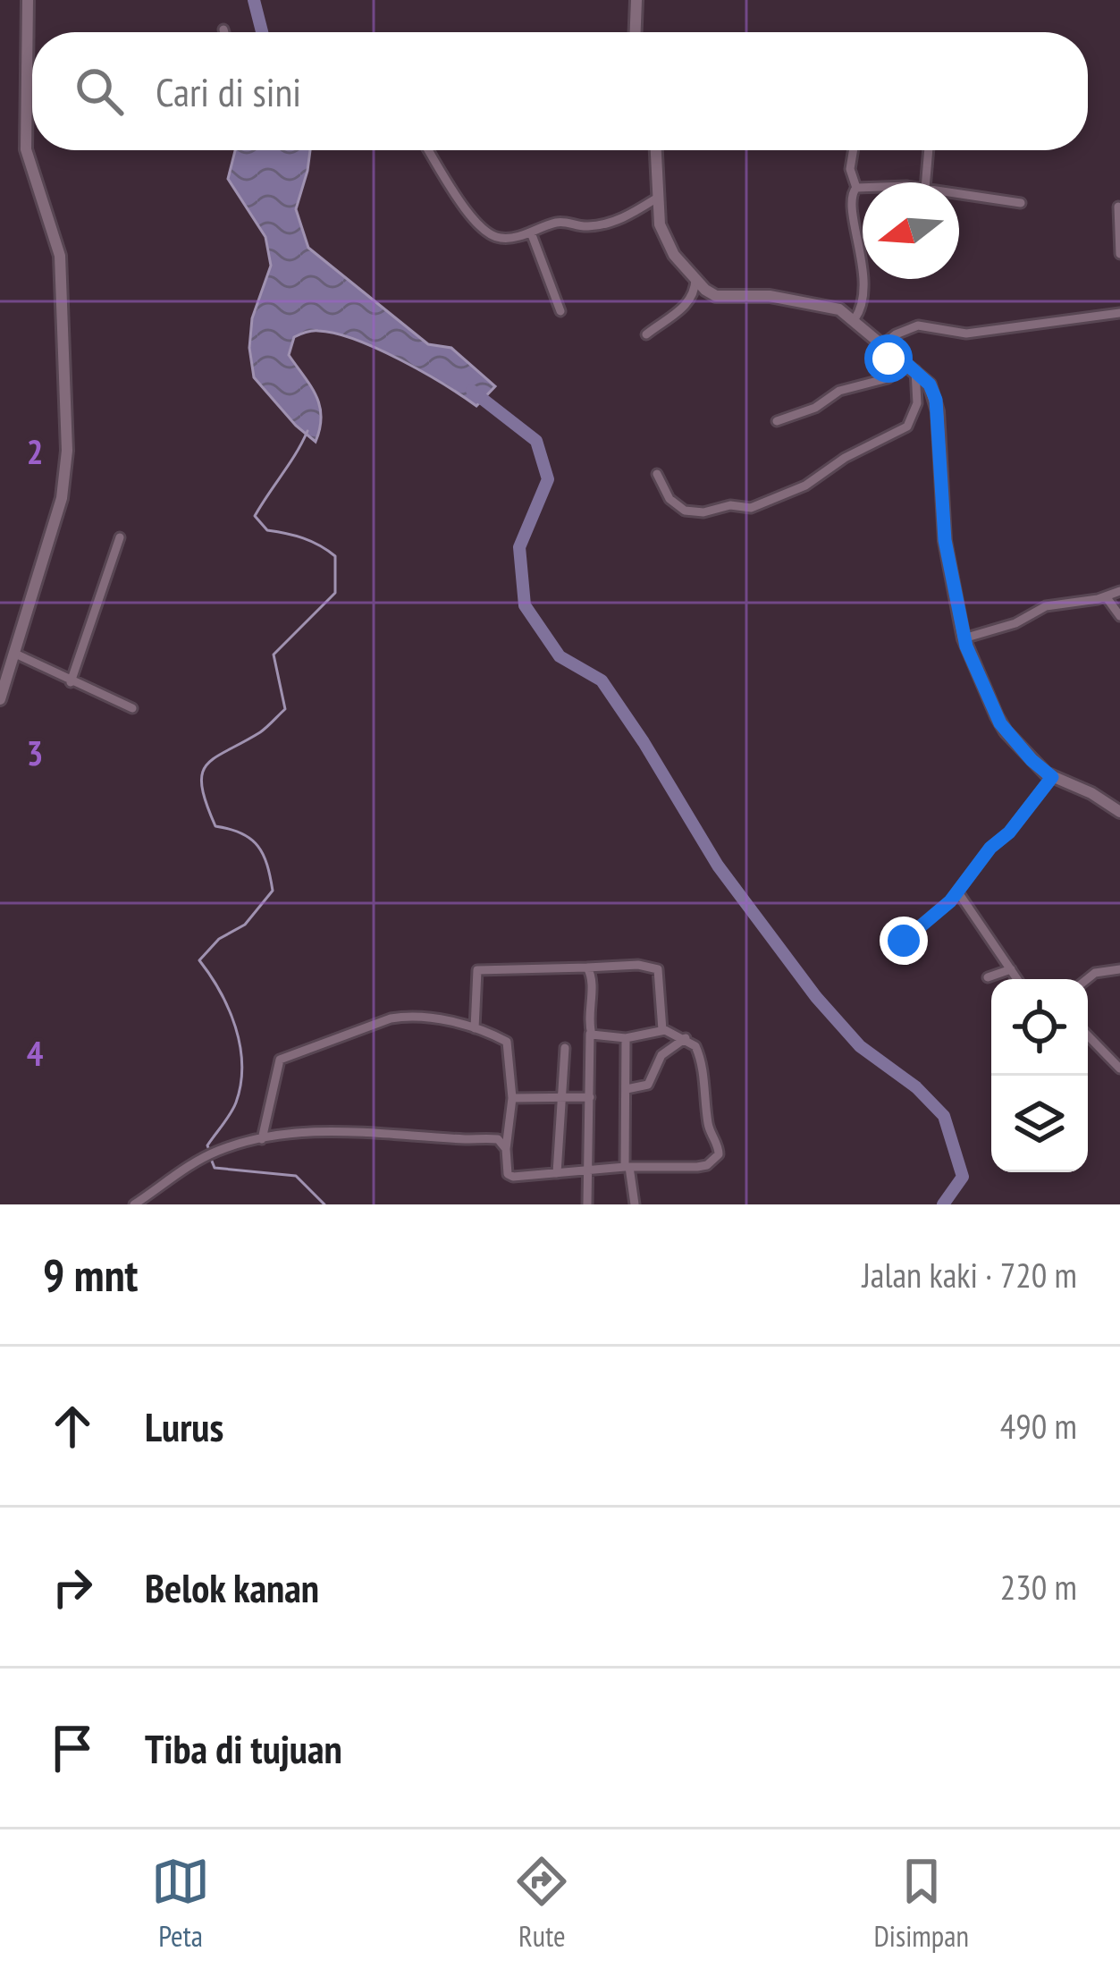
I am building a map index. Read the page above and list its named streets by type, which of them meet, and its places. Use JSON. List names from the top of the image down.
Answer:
{
  "north": "left",
  "page": {
    "search": "Cari di sini",
    "heading": ["9 mnt", "Jalan kaki · 720 m"],
    "list": [
      ["Lurus", "490 m"],
      ["Belok kanan", "230 m"],
      "Tiba di tujuan"
    ],
    "nav": ["Peta", "Rute", "Disimpan"]
  },
  "grid": {
    "rows": ["2", "3", "4"]
  }
}
